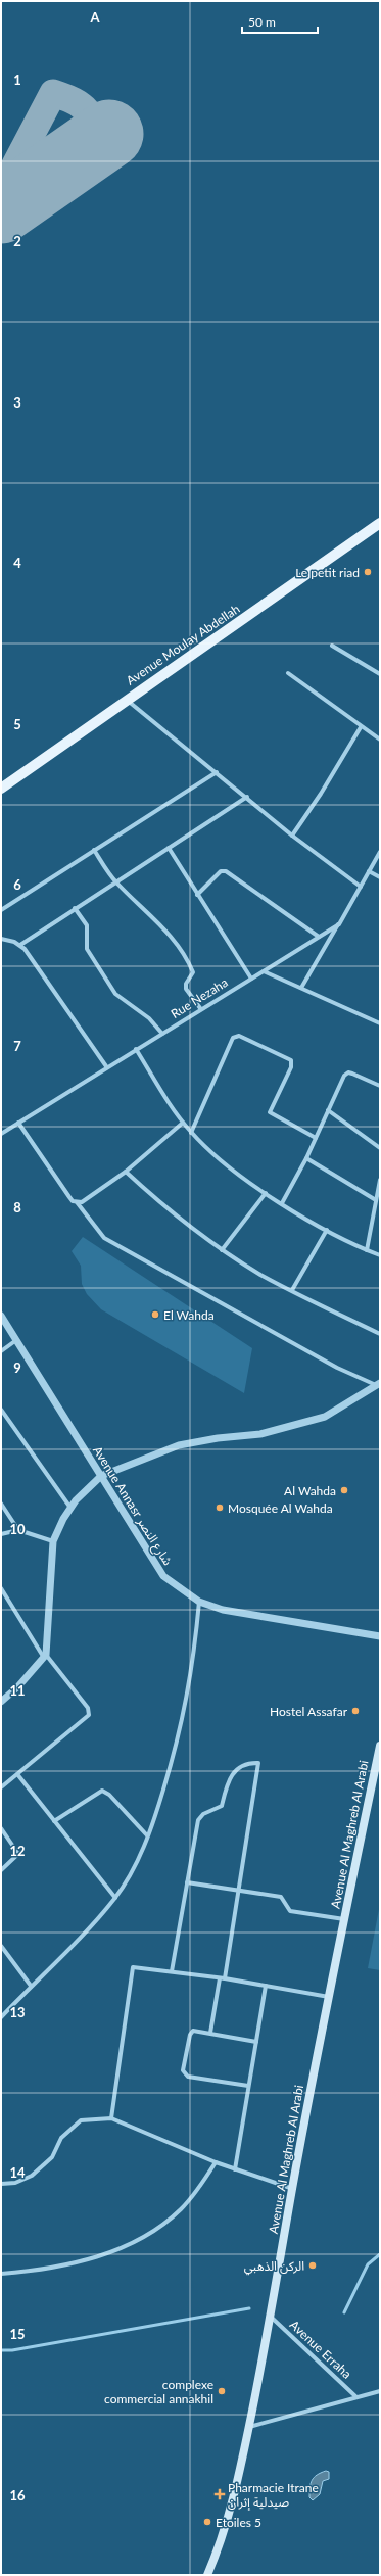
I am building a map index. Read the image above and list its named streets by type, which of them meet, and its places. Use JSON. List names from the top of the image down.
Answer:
{
  "streets": {
    "main road": ["Avenue Moulay Abdellah", "Avenue Al Maghreb Al Arabi"],
    "street": ["Rue Nezaha", "Avenue Annasr شارع النصر", "Avenue Erraha"]
  },
  "crossings": [
    ["Avenue Al Maghreb Al Arabi", "Avenue Erraha"]
  ],
  "places": {
    "other": [
      "Le petit riad",
      "El Wahda",
      "Al Wahda",
      "Mosquée Al Wahda",
      "Hostel Assafar",
      "الركن الذهبي",
      "complexe commercial annakhil",
      "Etoiles 5"
    ],
    "health": ["Pharmacie Itrane صيدلية إثران"]
  },
  "scale_bar": "50 m",
  "grid": {
    "columns": ["A"],
    "rows": [
      "1",
      "2",
      "3",
      "4",
      "5",
      "6",
      "7",
      "8",
      "9",
      "10",
      "11",
      "12",
      "13",
      "14",
      "15",
      "16"
    ]
  }
}
